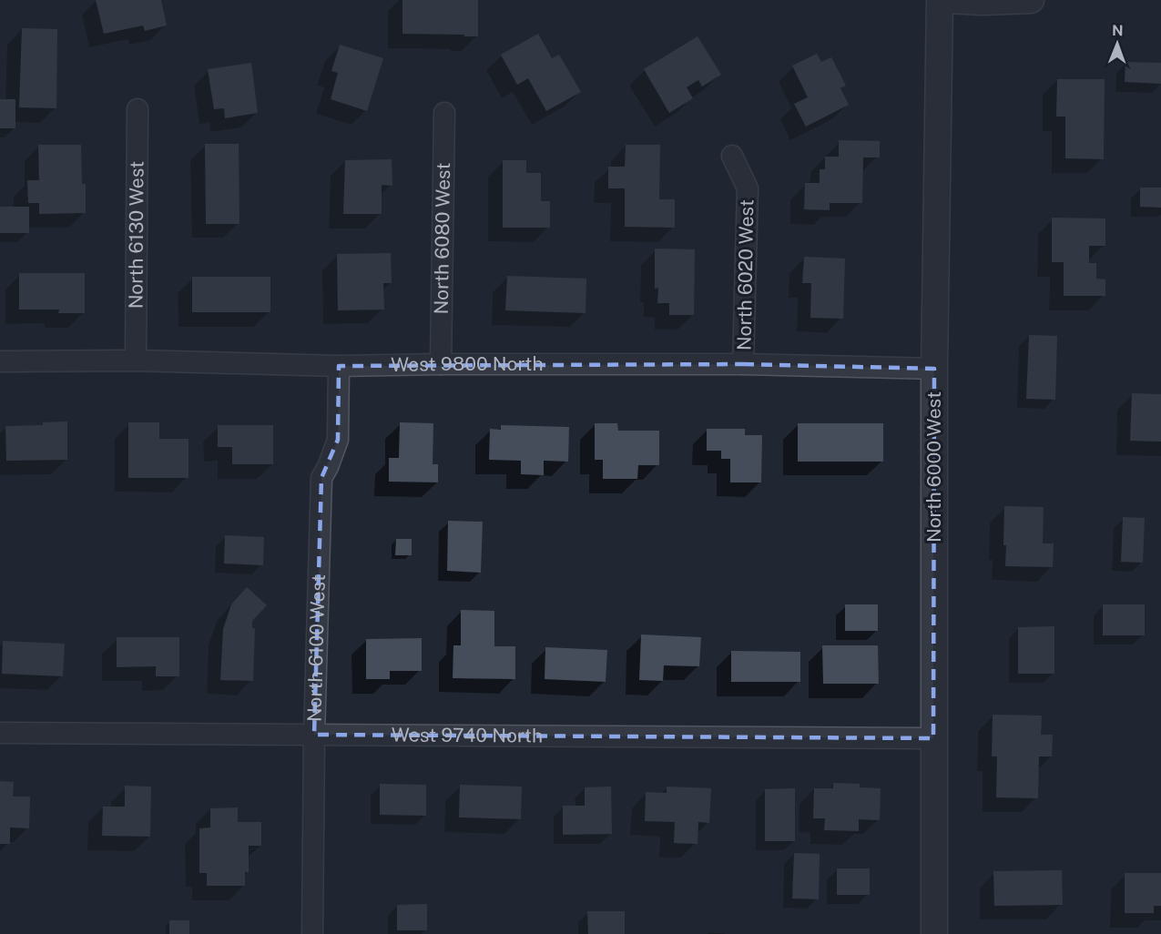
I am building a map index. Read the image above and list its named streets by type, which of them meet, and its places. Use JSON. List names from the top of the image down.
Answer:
{
  "streets": {
    "street": [
      "North 6130 West",
      "North 6080 West",
      "North 6020 West",
      "West 9800 North",
      "North 6000 West",
      "North 6100 West",
      "West 9740 North"
    ]
  },
  "crossings": [
    ["North 6130 West", "West 9800 North"],
    ["North 6080 West", "West 9800 North"],
    ["North 6020 West", "West 9800 North"],
    ["West 9800 North", "North 6000 West"],
    ["West 9800 North", "North 6100 West"],
    ["North 6000 West", "West 9740 North"],
    ["North 6100 West", "West 9740 North"]
  ],
  "north": "top"
}
